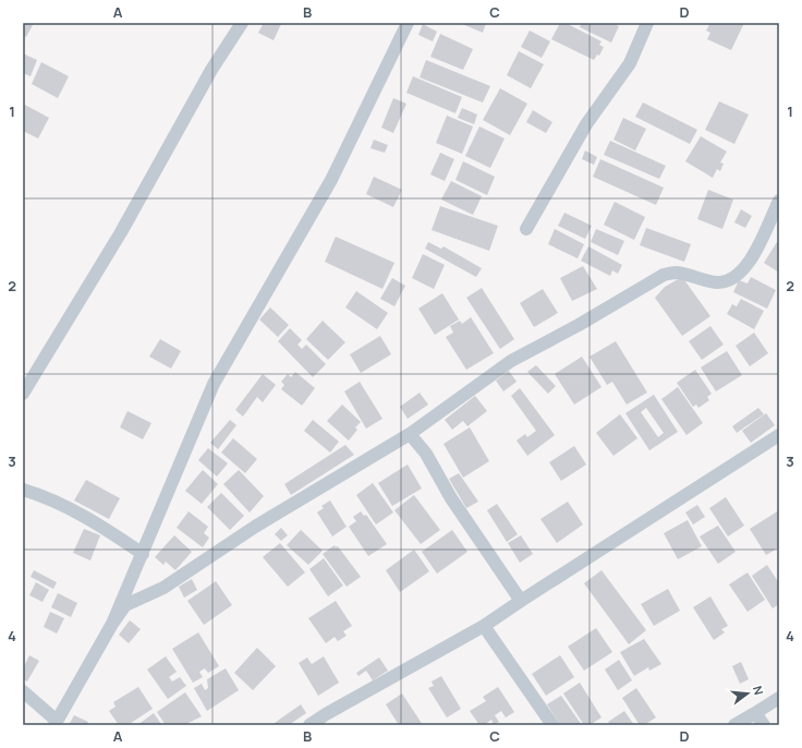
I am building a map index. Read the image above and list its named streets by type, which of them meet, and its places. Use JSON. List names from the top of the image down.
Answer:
{
  "north": "right",
  "grid": {
    "columns": [
      "A",
      "B",
      "C",
      "D"
    ],
    "rows": [
      "1",
      "2",
      "3",
      "4"
    ]
  }
}
